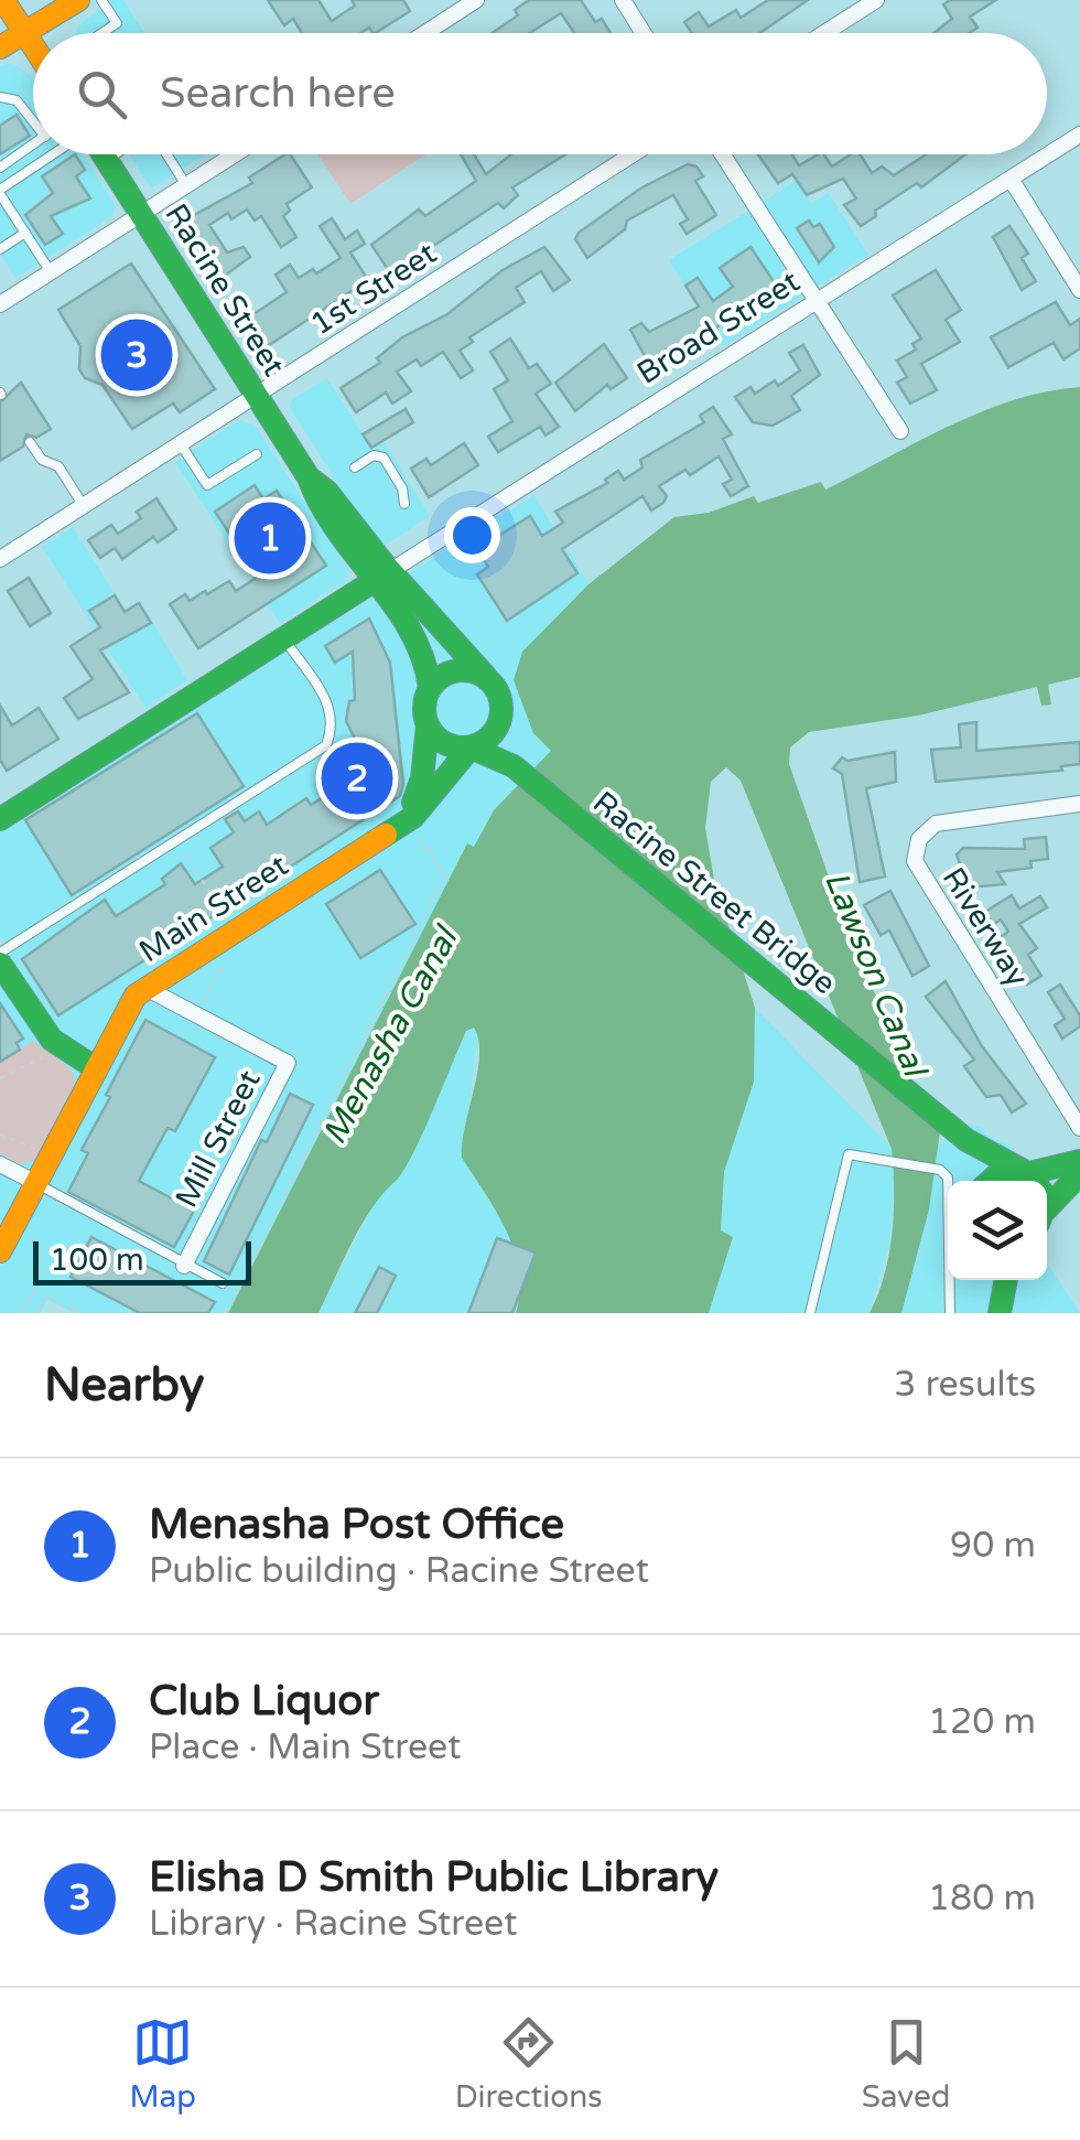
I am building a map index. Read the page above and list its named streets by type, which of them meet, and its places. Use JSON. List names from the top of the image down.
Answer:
{
  "streets": {
    "main road": [
      "Racine Street",
      "Broad Street",
      "Racine Street Bridge",
      "Main Street"
    ],
    "street": ["1st Street", "Riverway", "Mill Street"]
  },
  "crossings": [
    ["1st Street", "Racine Street"],
    ["Racine Street", "Broad Street"],
    ["Racine Street", "Racine Street Bridge"],
    ["Racine Street", "Main Street"],
    ["Racine Street Bridge", "Main Street"],
    ["Main Street", "Mill Street"]
  ],
  "water": ["Lawson Canal", "Menasha Canal"],
  "scale_bar": "100 m",
  "page": {
    "search": "Search here",
    "pins": ["3", "1", "2"],
    "scale": "100 m",
    "heading": ["Nearby", "3 results"],
    "list": [
      {
        "mark": "1",
        "name": "Menasha Post Office",
        "note": "Public building · Racine Street",
        "value": "90 m"
      },
      {
        "mark": "2",
        "name": "Club Liquor",
        "note": "Place · Main Street",
        "value": "120 m"
      },
      {
        "mark": "3",
        "name": "Elisha D Smith Public Library",
        "note": "Library · Racine Street",
        "value": "180 m"
      }
    ],
    "nav": ["Map", "Directions", "Saved"]
  }
}
